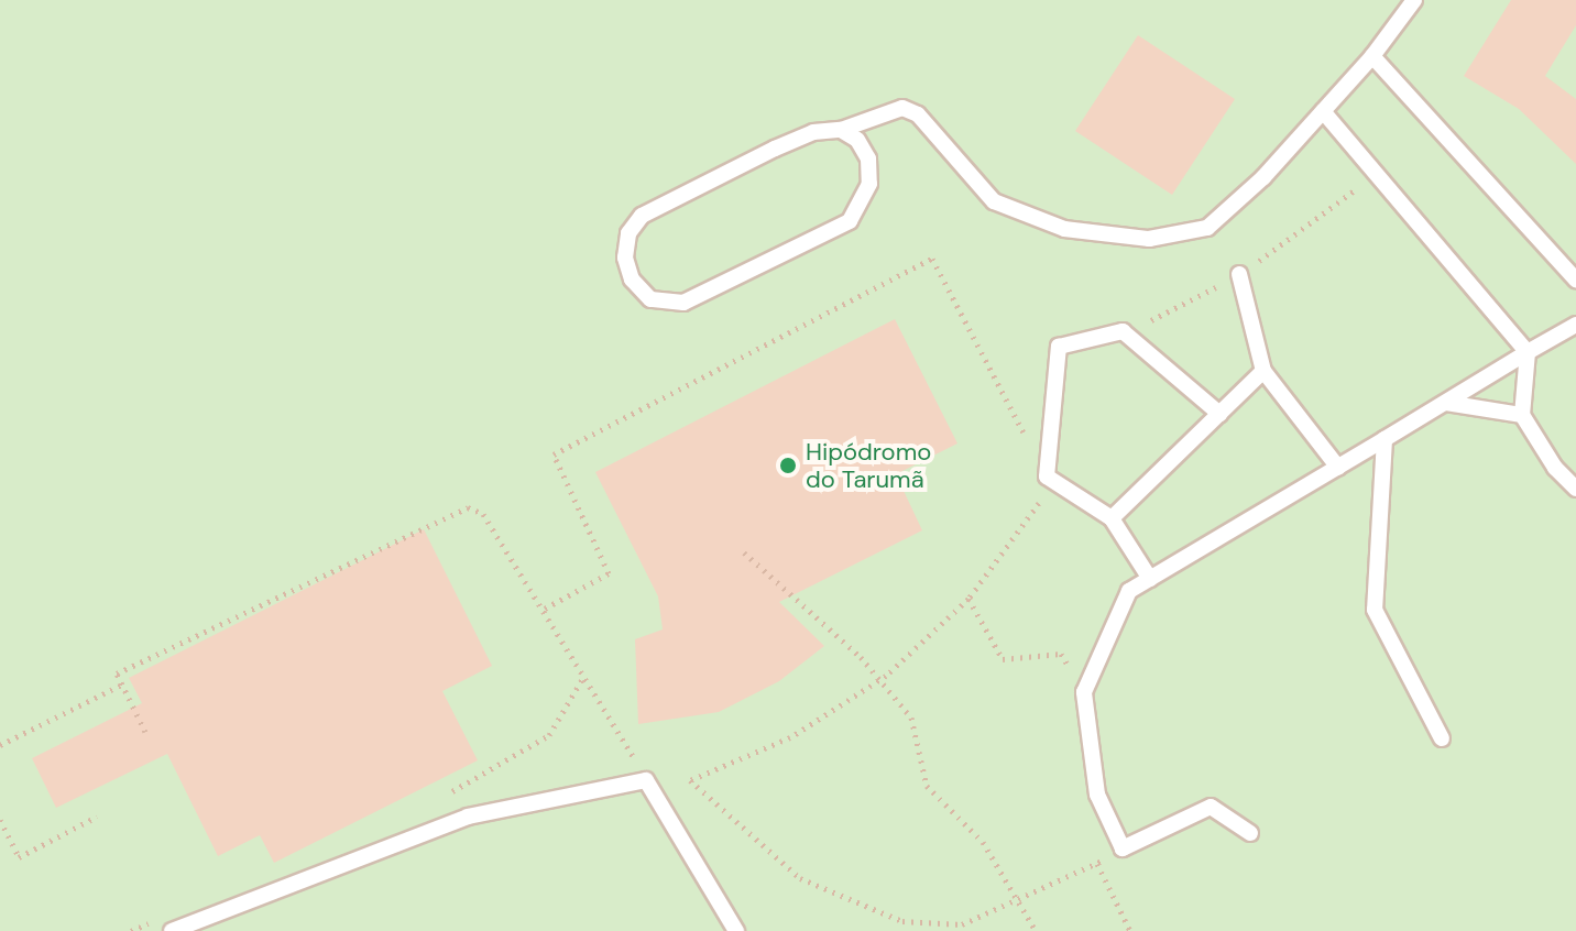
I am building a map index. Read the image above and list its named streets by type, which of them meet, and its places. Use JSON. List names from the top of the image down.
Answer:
{
  "places": ["Hipódromo do Tarumã"]
}
